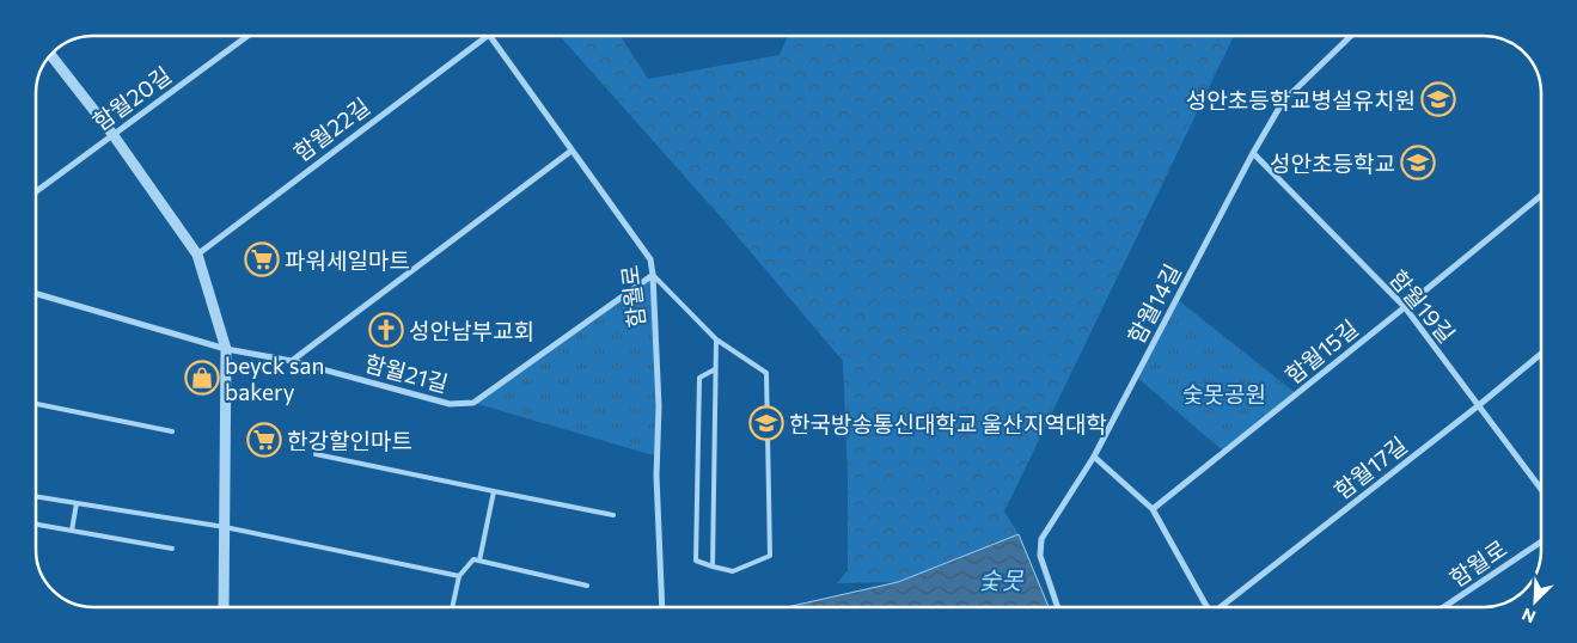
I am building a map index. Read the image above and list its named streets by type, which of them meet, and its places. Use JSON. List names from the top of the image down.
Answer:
{
  "streets": {
    "street": [
      "함월20길",
      "함월22길",
      "함월로",
      "함월14길",
      "함월19길",
      "함월15길",
      "함월21길",
      "함월17길"
    ]
  },
  "crossings": [
    ["함월로", "함월21길"],
    ["함월14길", "함월19길"],
    ["함월19길", "함월15길"],
    ["함월19길", "함월17길"]
  ],
  "water": ["숯못"],
  "parks": ["숯못공원"],
  "places": {
    "school or university": ["성안초등학교병설유치원", "성안초등학교", "한국방송통신대학교 울산지역대학"],
    "supermarket": ["파워세일마트", "한강할인마트"],
    "church": ["성안남부교회"],
    "shop": ["beyck san bakery"]
  },
  "north": "bottom left"
}
